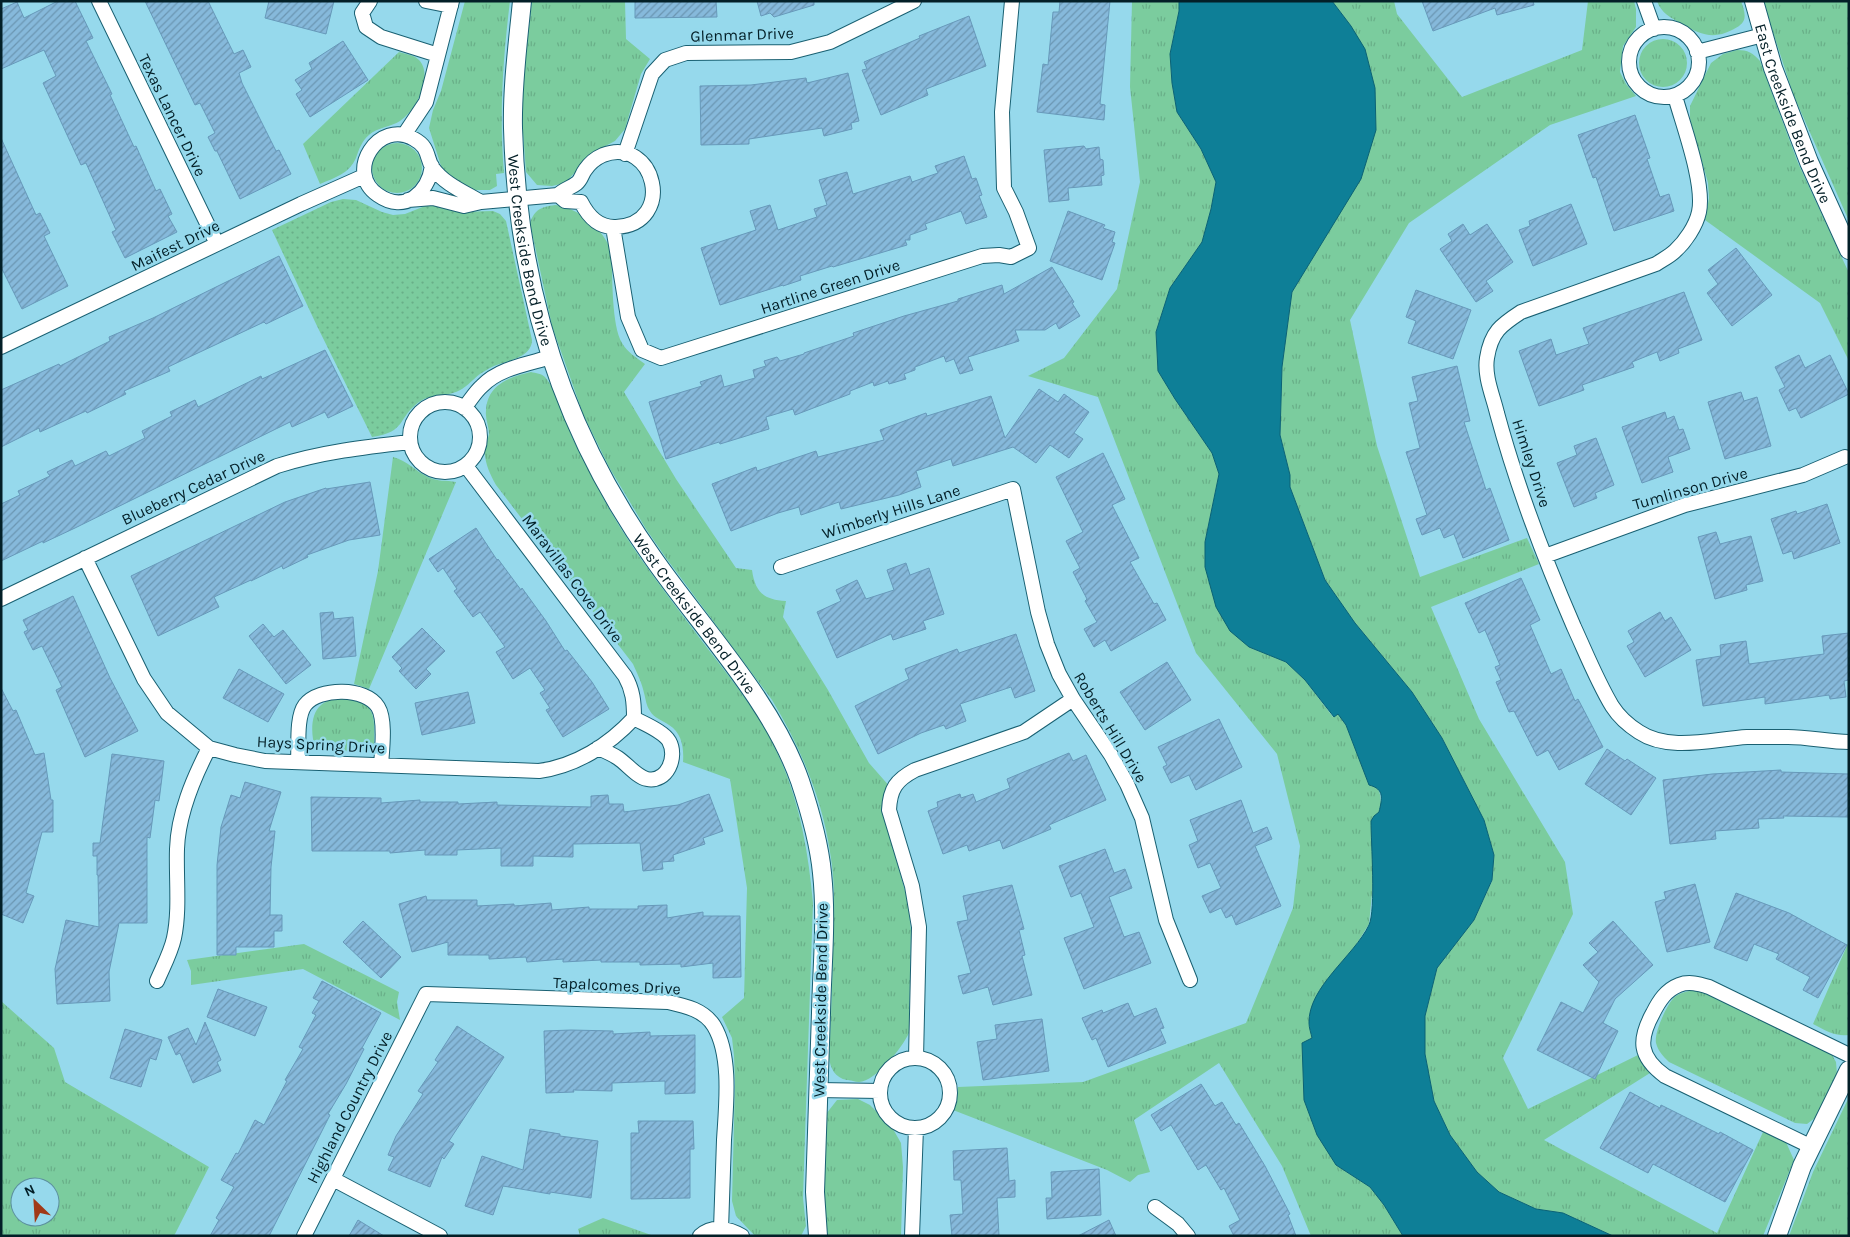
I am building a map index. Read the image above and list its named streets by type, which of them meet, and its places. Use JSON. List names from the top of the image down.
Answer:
{
  "streets": {
    "street": [
      "Glenmar Drive",
      "East Creekside Bend Drive",
      "Texas Lancer Drive",
      "Maifest Drive",
      "West Creekside Bend Drive",
      "Hartline Green Drive",
      "Himley Drive",
      "Blueberry Cedar Drive",
      "Tumlinson Drive",
      "Wimberly Hills Lane",
      "Maravillas Cove Drive",
      "Roberts Hill Drive",
      "Hays Spring Drive",
      "Tapalcomes Drive",
      "Highland Country Drive"
    ]
  },
  "crossings": [
    ["Texas Lancer Drive", "Maifest Drive"],
    ["Himley Drive", "Tumlinson Drive"],
    ["Blueberry Cedar Drive", "Maravillas Cove Drive"],
    ["Blueberry Cedar Drive", "Hays Spring Drive"],
    ["Wimberly Hills Lane", "Roberts Hill Drive"],
    ["Maravillas Cove Drive", "Hays Spring Drive"],
    ["Tapalcomes Drive", "Highland Country Drive"]
  ],
  "north": "top left"
}
